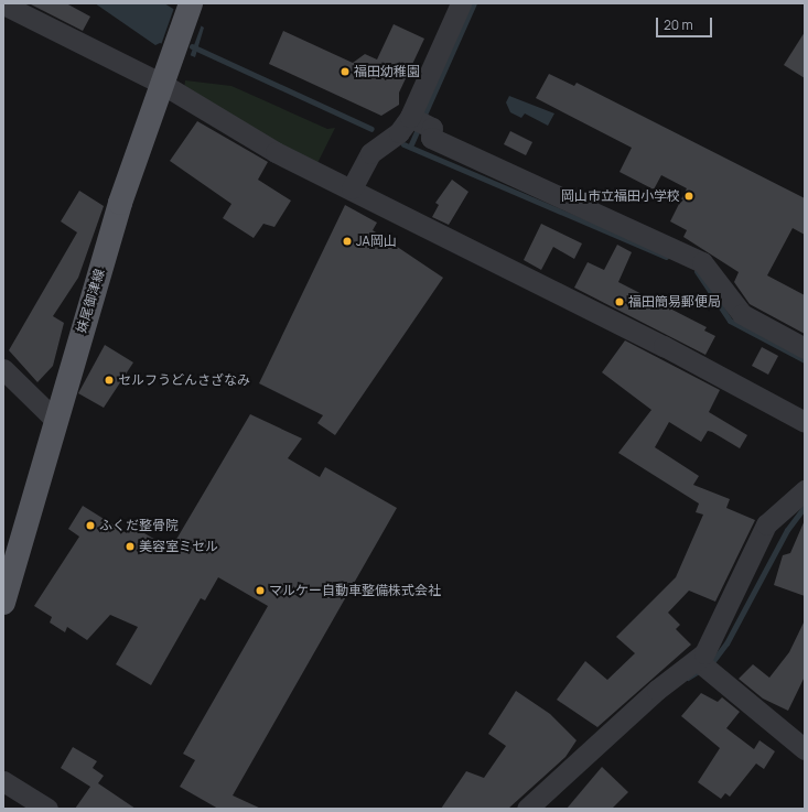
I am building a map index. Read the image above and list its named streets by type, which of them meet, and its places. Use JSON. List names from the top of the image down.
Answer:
{
  "streets": {
    "main road": ["妹尾御津線"]
  },
  "places": [
    "福田幼稚園",
    "岡山市立福田小学校",
    "JA岡山",
    "福田簡易郵便局",
    "セルフうどんさざなみ",
    "ふくだ整骨院",
    "美容室ミセル",
    "マルケー自動車整備株式会社"
  ],
  "scale_bar": "20 m"
}
